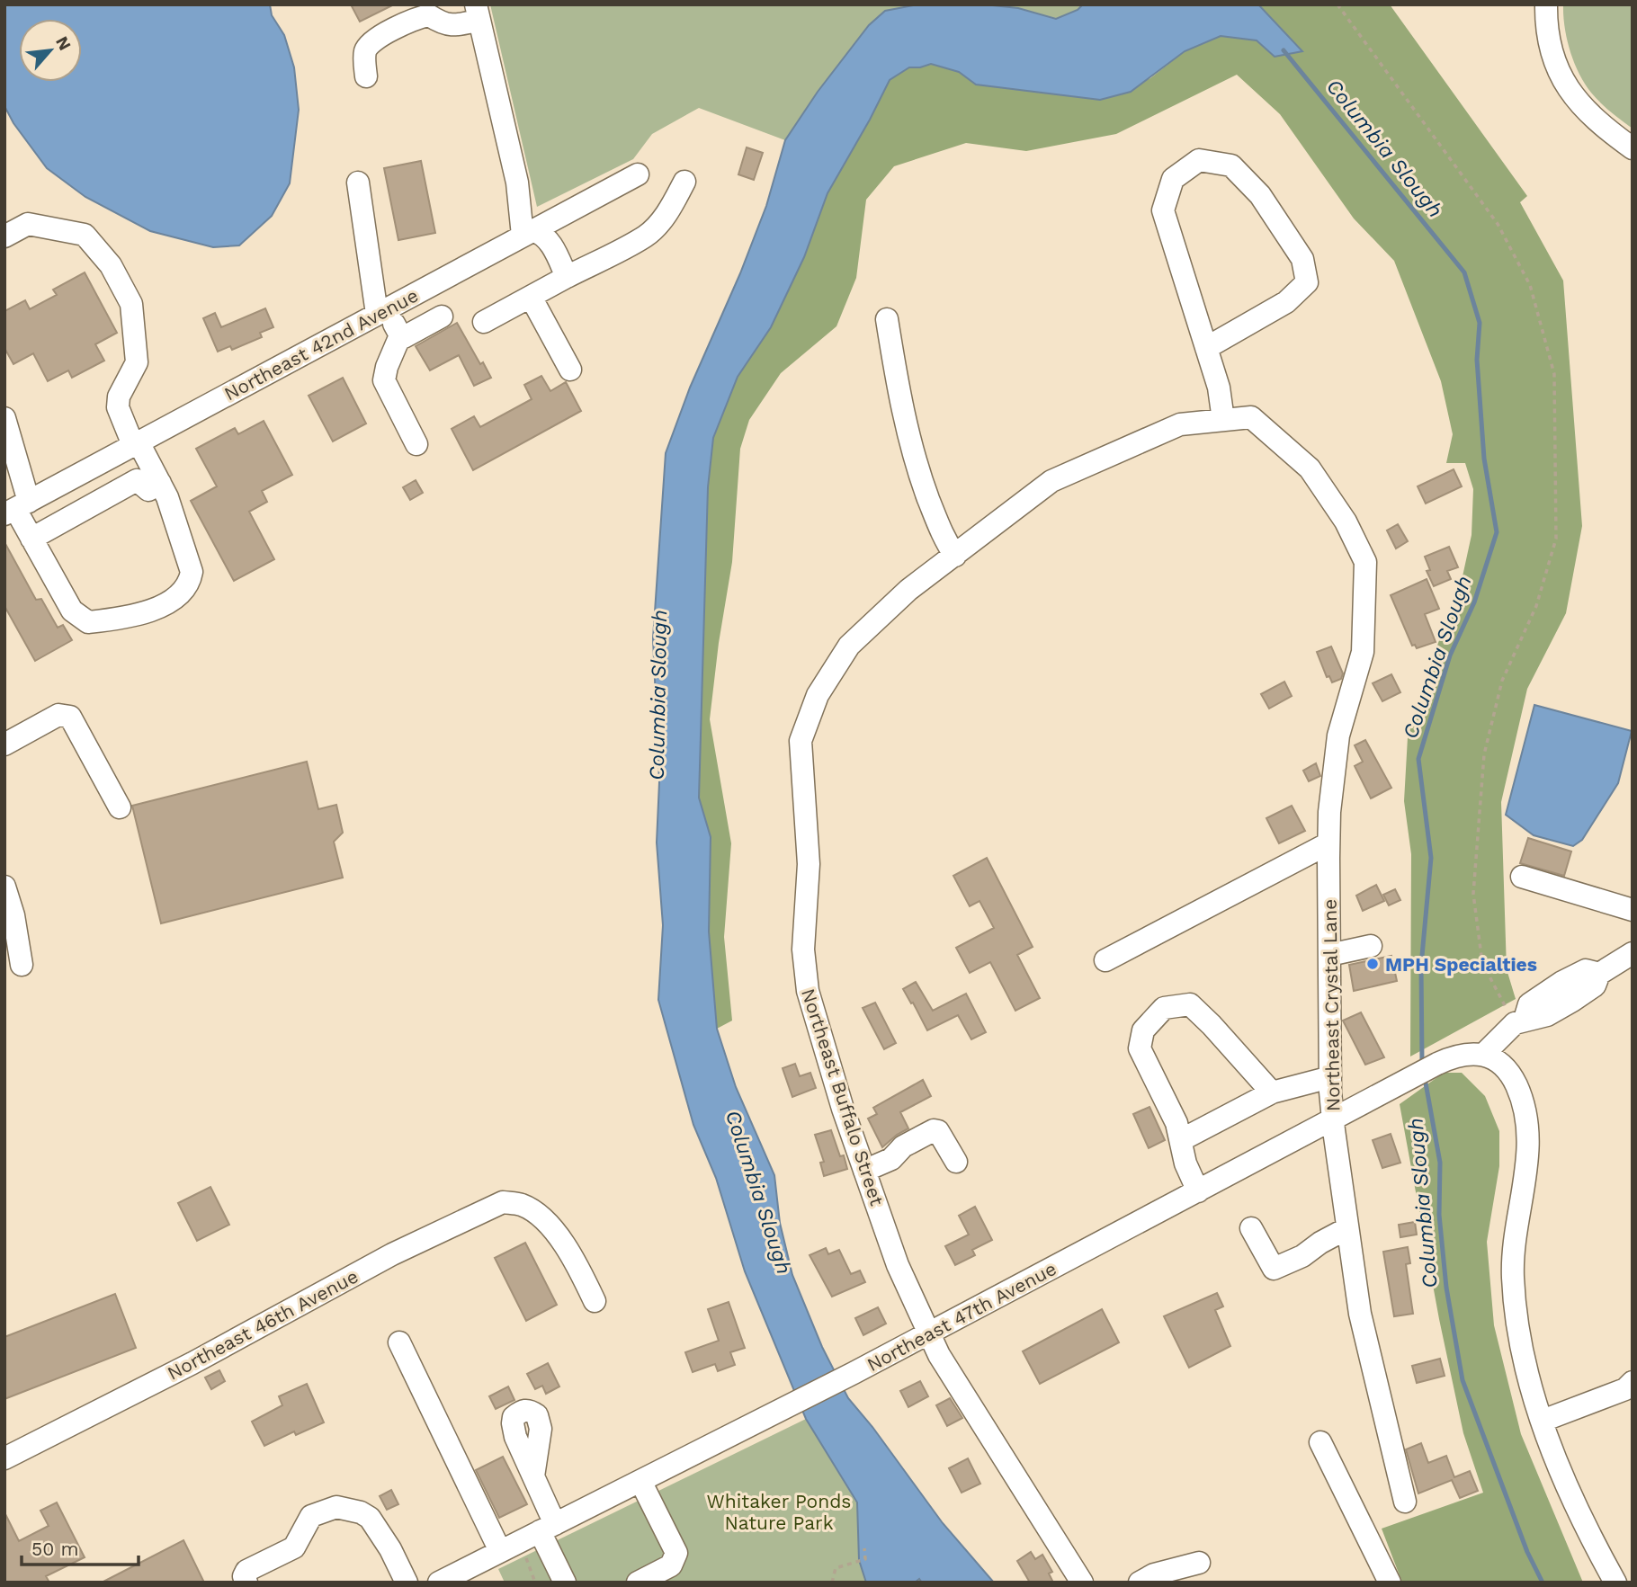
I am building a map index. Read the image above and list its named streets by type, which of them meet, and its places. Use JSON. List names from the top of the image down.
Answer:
{
  "streets": {
    "street": [
      "Northeast 42nd Avenue",
      "Northeast Crystal Lane",
      "Northeast Buffalo Street",
      "Northeast 47th Avenue",
      "Northeast 46th Avenue"
    ]
  },
  "crossings": [
    ["Northeast Crystal Lane", "Northeast Buffalo Street"],
    ["Northeast Crystal Lane", "Northeast 47th Avenue"],
    ["Northeast Buffalo Street", "Northeast 47th Avenue"]
  ],
  "water": ["Columbia Slough"],
  "parks": ["Whitaker Ponds Nature Park"],
  "places": ["MPH Specialties"],
  "scale_bar": "50 m",
  "north": "top right"
}
